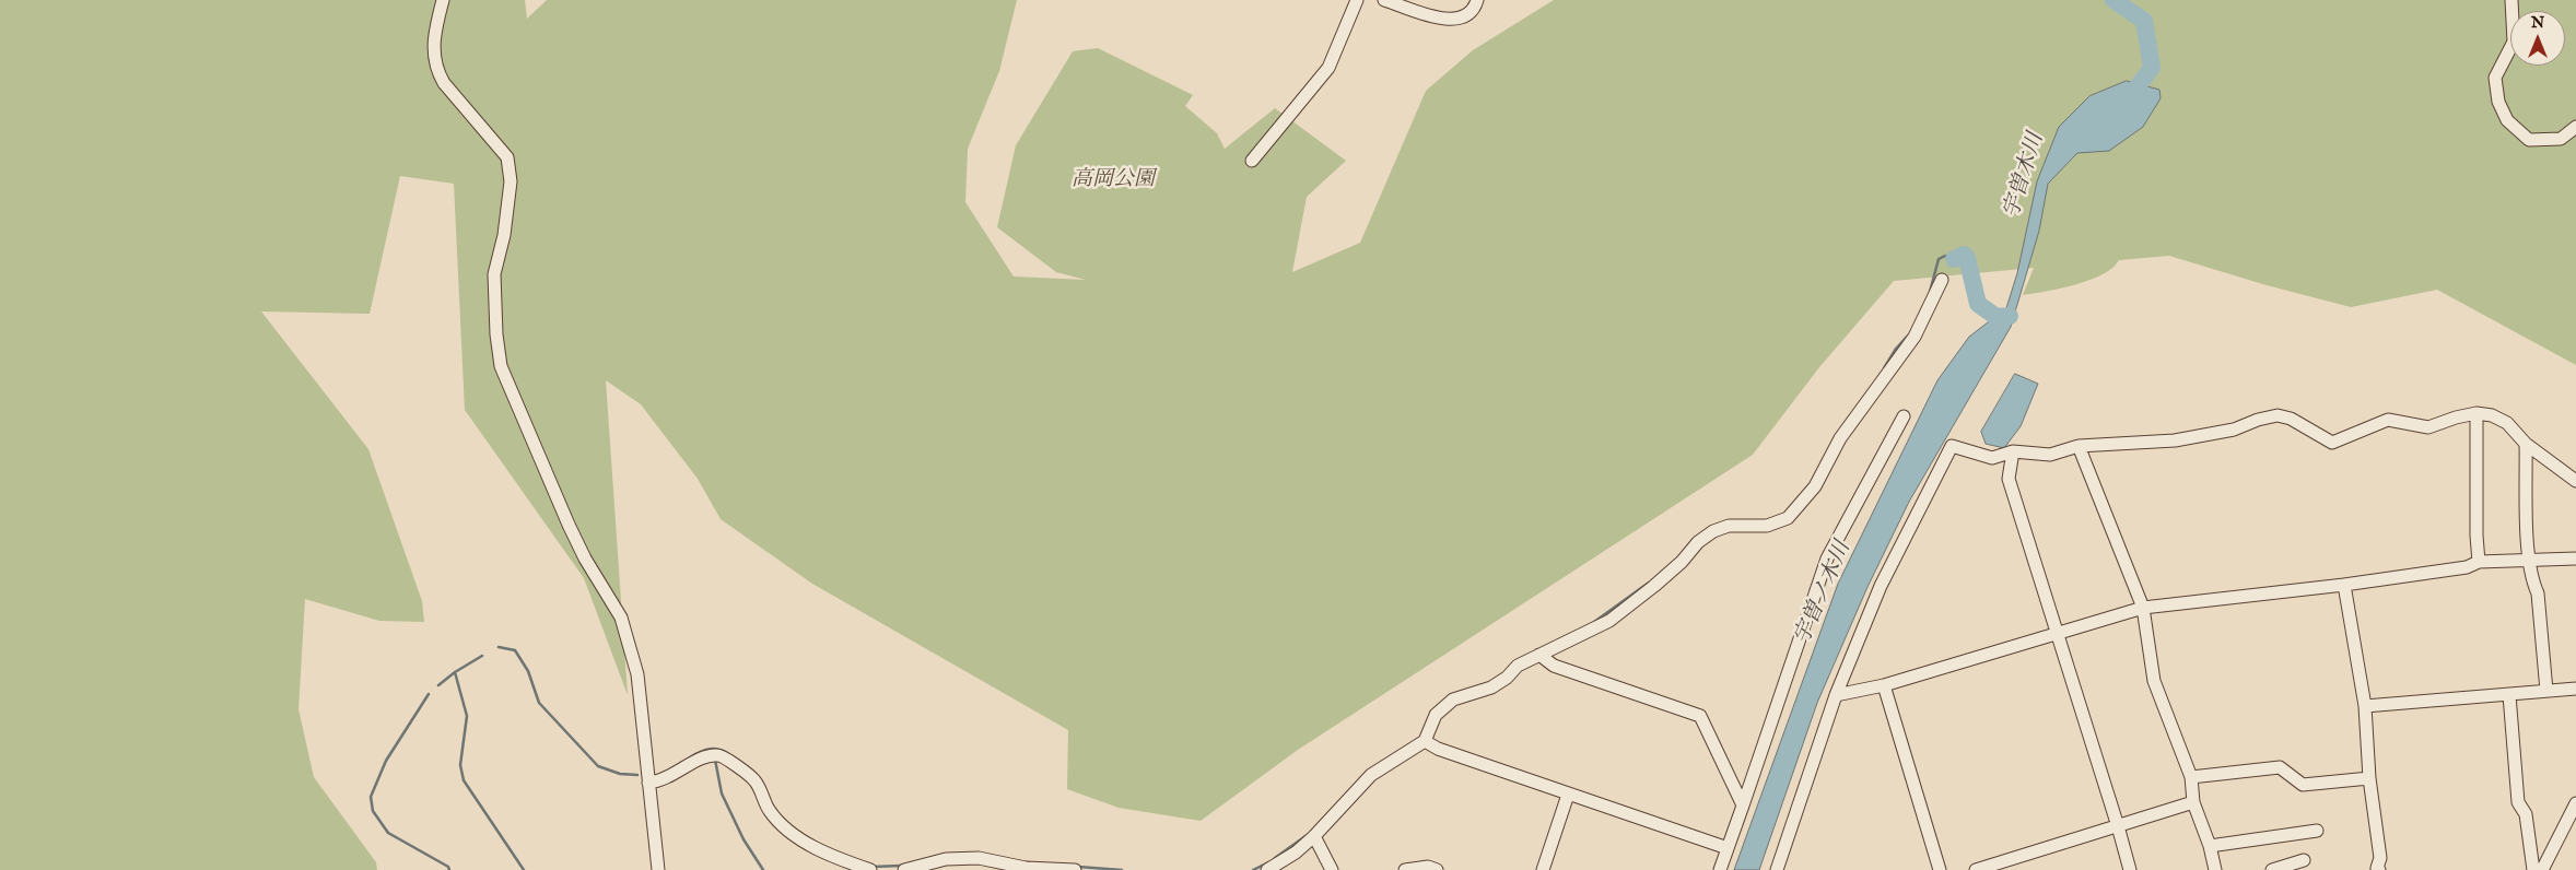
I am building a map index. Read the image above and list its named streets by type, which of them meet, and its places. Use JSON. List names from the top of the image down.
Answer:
{
  "water": ["宇曽木川", "宇曽ノ木川"],
  "parks": ["高岡公園"],
  "north": "top"
}
